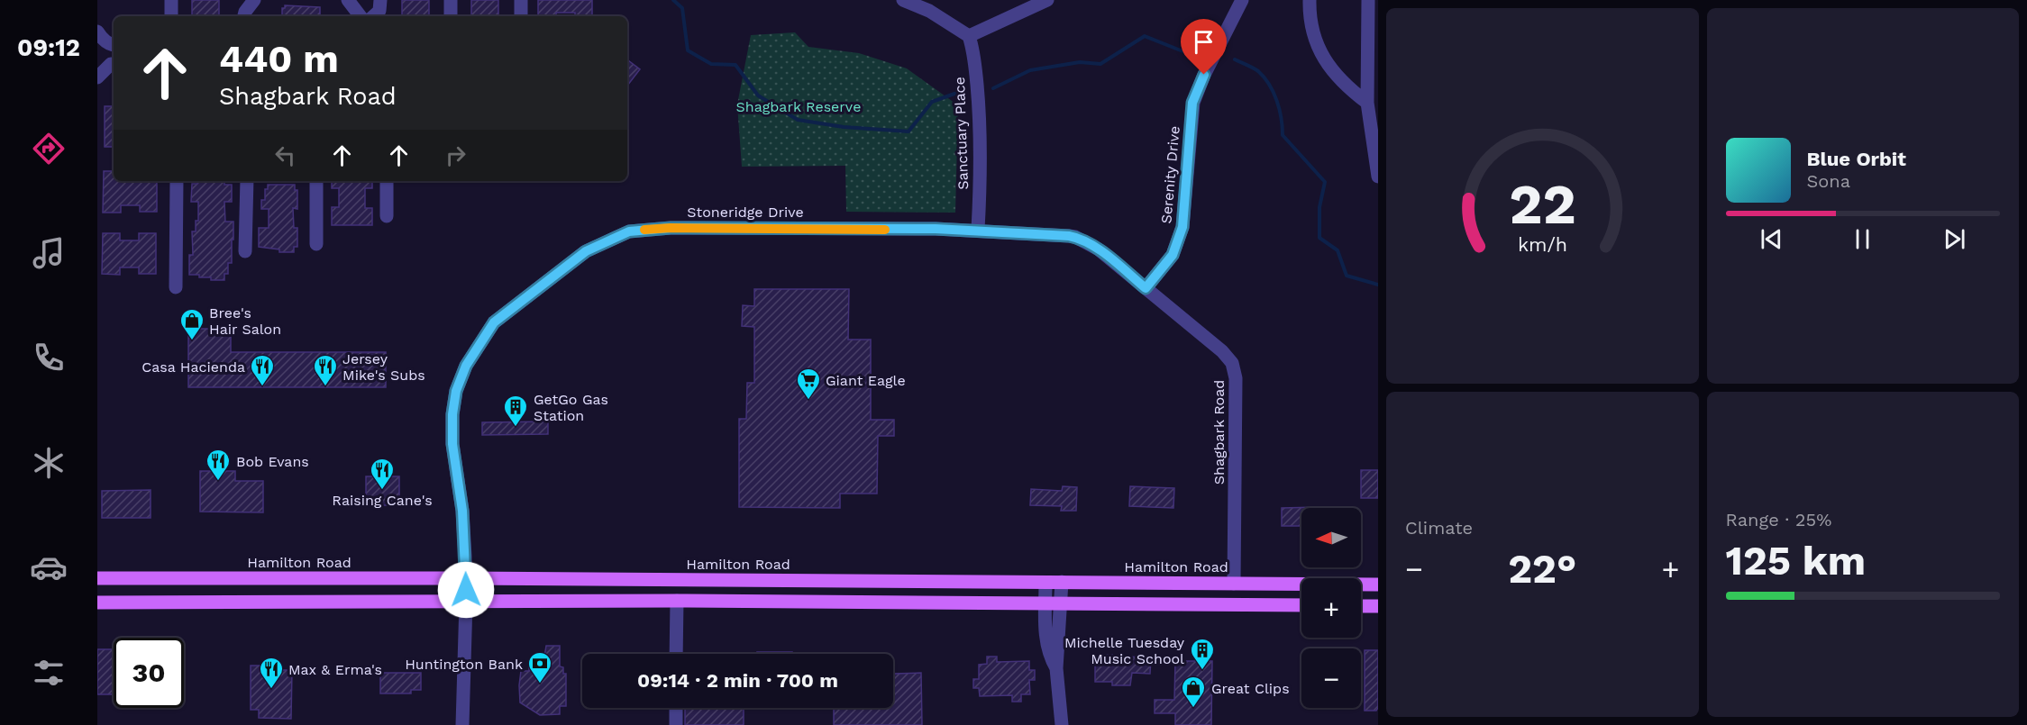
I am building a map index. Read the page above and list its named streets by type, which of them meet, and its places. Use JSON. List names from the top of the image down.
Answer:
{
  "streets": {
    "main road": ["Hamilton Road"],
    "street": [
      "Sanctuary Place",
      "Serenity Drive",
      "Stoneridge Drive",
      "Shagbark Road"
    ]
  },
  "crossings": [
    ["Sanctuary Place", "Shagbark Road"],
    ["Serenity Drive", "Shagbark Road"],
    ["Stoneridge Drive", "Shagbark Road"],
    ["Stoneridge Drive", "Hamilton Road"],
    ["Shagbark Road", "Hamilton Road"]
  ],
  "parks": ["Shagbark Reserve"],
  "places": {
    "shop": ["Bree's Hair Salon", "Great Clips"],
    "restaurant": [
      "Casa Hacienda",
      "Jersey Mike's Subs",
      "Bob Evans",
      "Raising Cane's",
      "Max & Erma's"
    ],
    "supermarket": ["Giant Eagle"],
    "building": ["GetGo Gas Station", "Michelle Tuesday Music School"],
    "bank": ["Huntington Bank"]
  },
  "north": "left",
  "page": {
    "tabs": "09:12",
    "turn": ["440 m", "Shagbark Road"],
    "song": ["Blue Orbit", "Sona"],
    "tile": [
      "Climate",
      ["Range · 25%", "125 km"]
    ],
    "map_buttons": ["+", "−"],
    "heat": ["−", "22°", "+"],
    "limit": "30",
    "trip": "09:14 · 2 min · 700 m",
    "gauge": ["22", "km/h"]
  }
}
